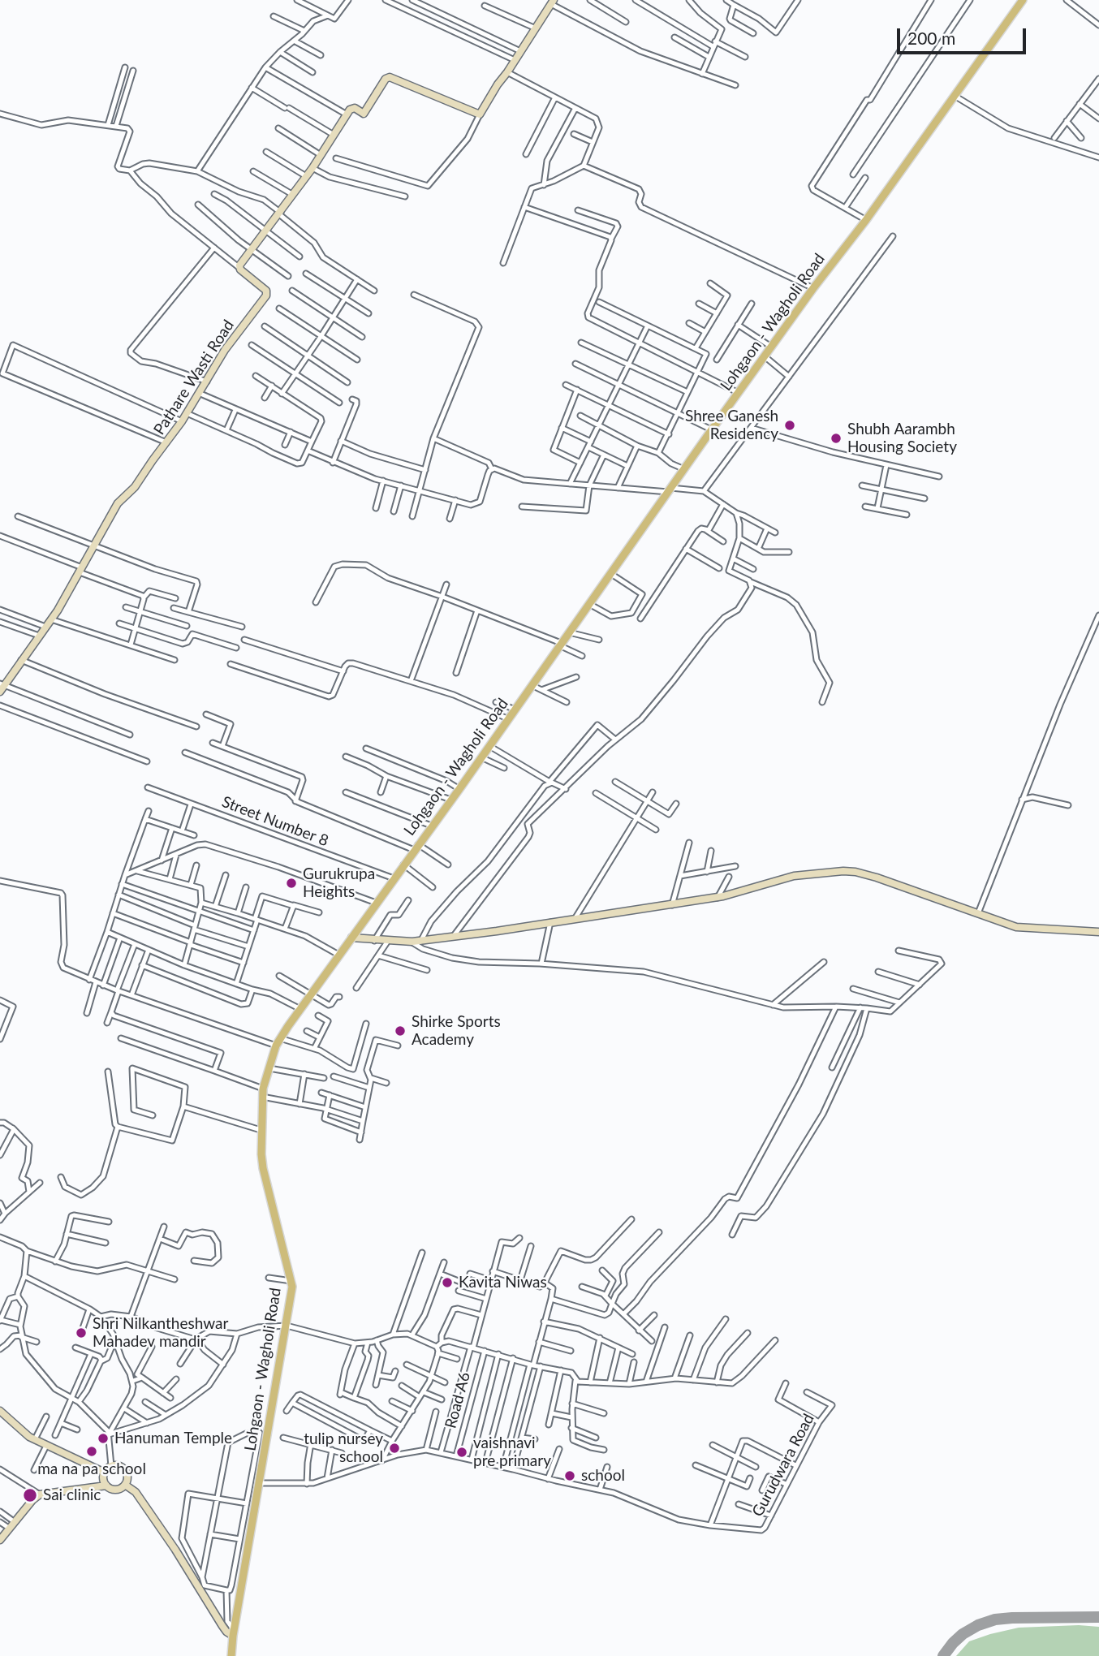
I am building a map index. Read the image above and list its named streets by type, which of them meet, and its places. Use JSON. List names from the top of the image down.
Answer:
{
  "streets": {
    "main road": ["Lohgaon - Wagholi Road"],
    "street": [
      "Pathare Wasti Road",
      "Street Number 8",
      "Road A6",
      "Gurudwara Road"
    ]
  },
  "crossings": [
    ["Lohgaon - Wagholi Road", "Street Number 8"],
    ["Lohgaon - Wagholi Road", "Gurudwara Road"],
    ["Road A6", "Gurudwara Road"]
  ],
  "places": [
    "Shree Ganesh Residency",
    "Shubh Aarambh Housing Society",
    "Gurukrupa Heights",
    "Shirke Sports Academy",
    "Kavita Niwas",
    "Shri Nilkantheshwar Mahadev mandir",
    "Hanuman Temple",
    "tulip nursey school",
    "ma na pa school",
    "vaishnavi pre primary",
    "school",
    "Sai clinic"
  ],
  "scale_bar": "200 m"
}
